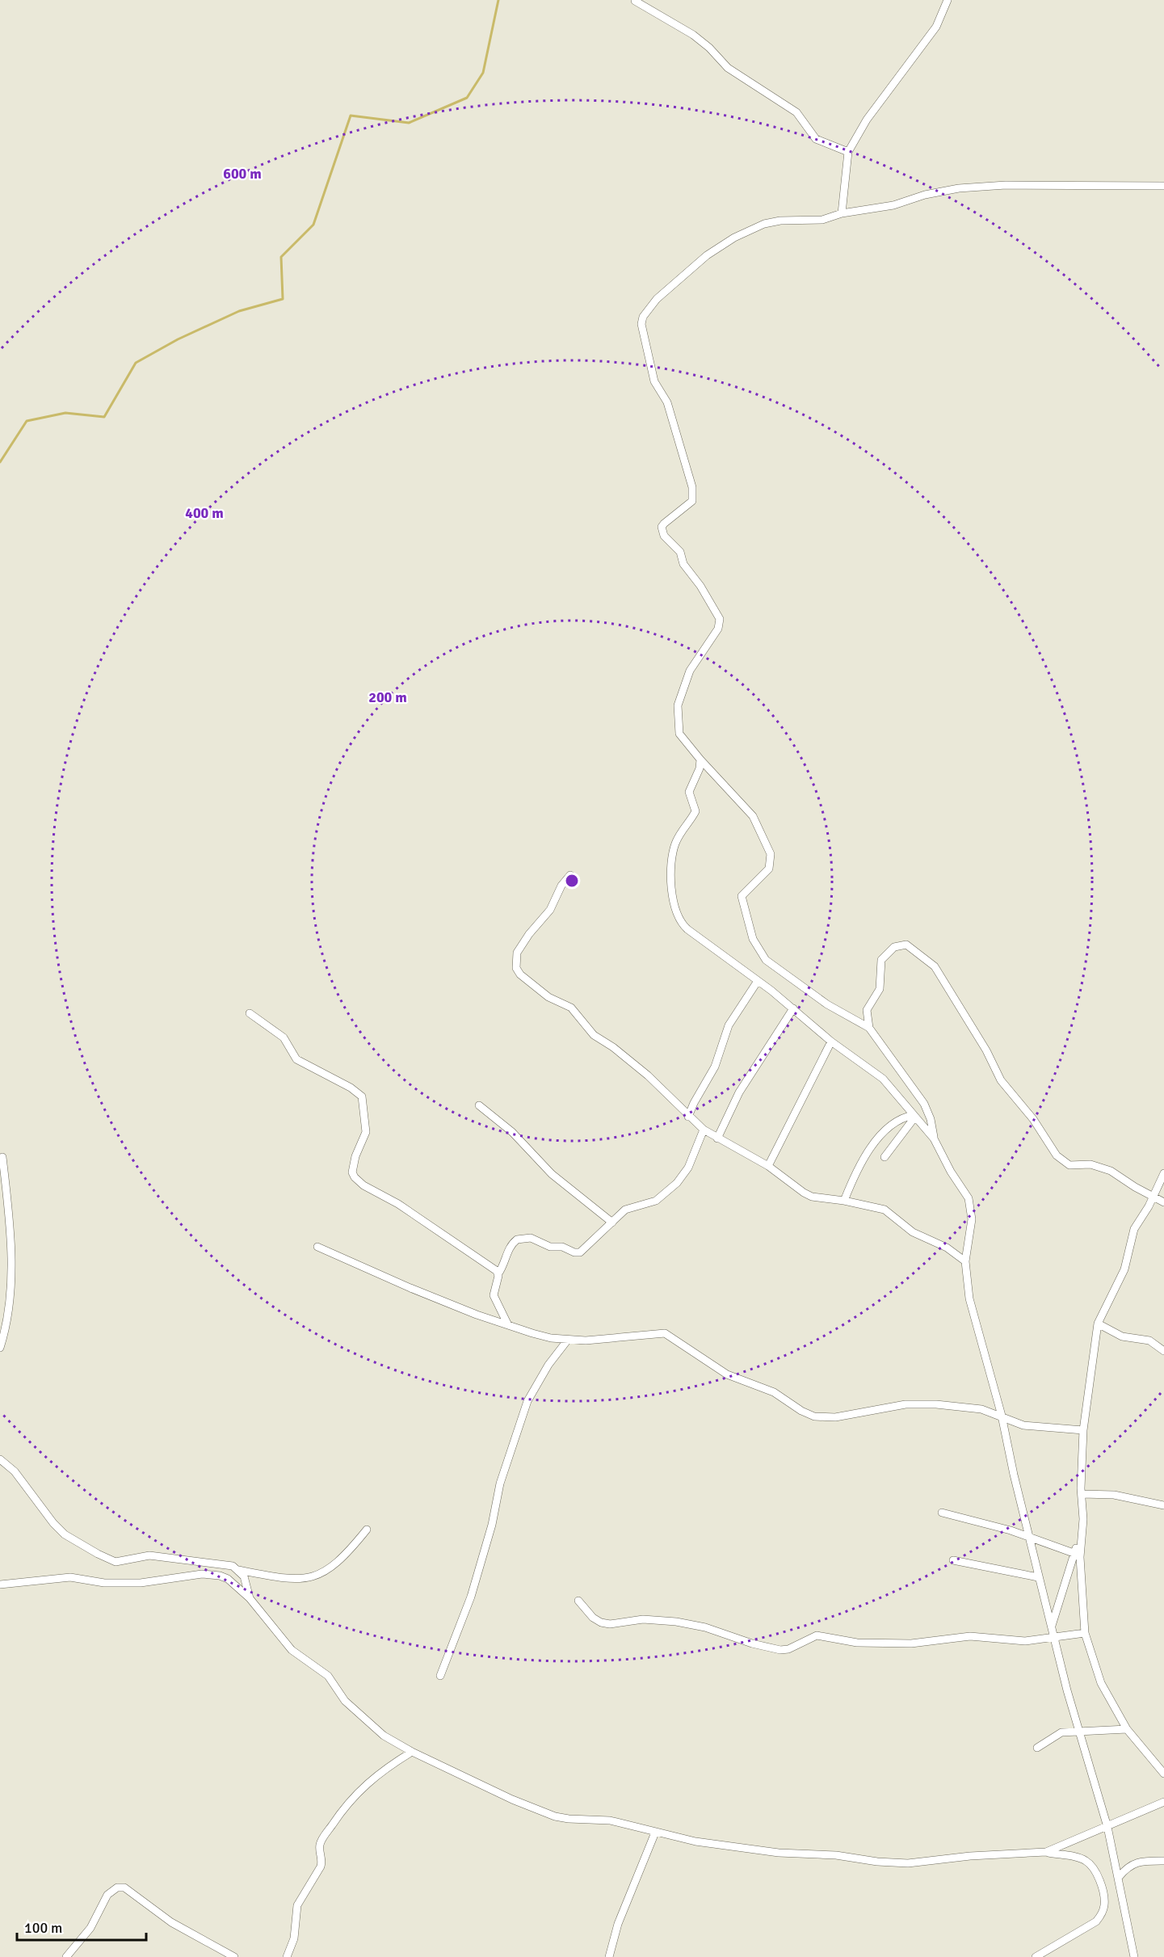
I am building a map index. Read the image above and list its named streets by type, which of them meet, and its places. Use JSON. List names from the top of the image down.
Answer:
{
  "scale_bar": "100 m",
  "rings": ["600 m", "400 m", "200 m"]
}
